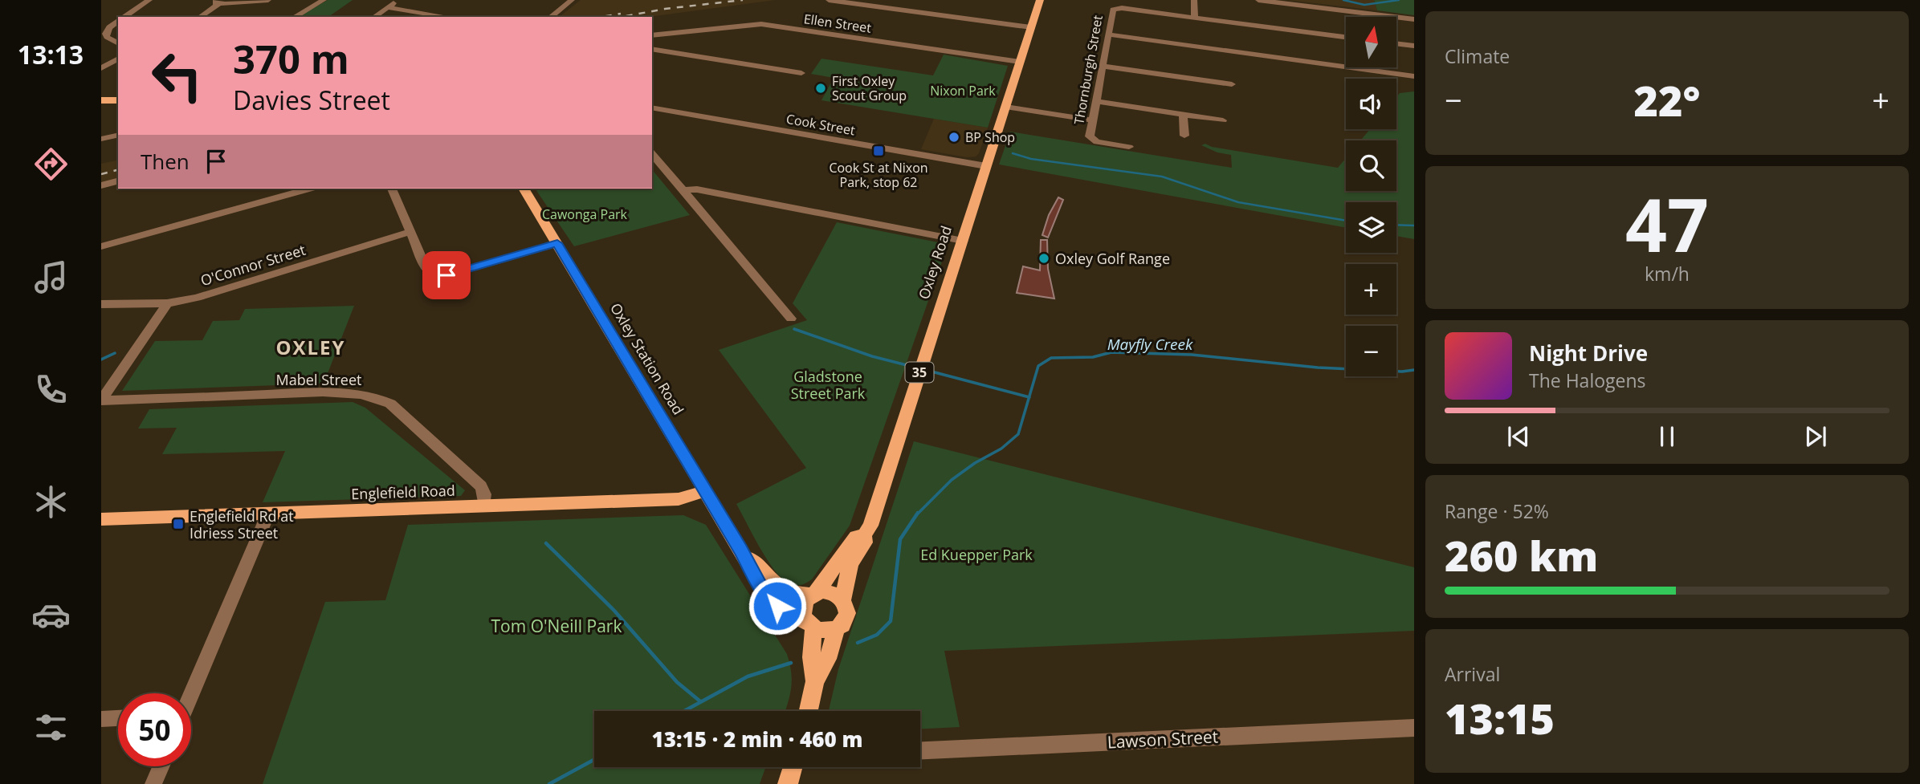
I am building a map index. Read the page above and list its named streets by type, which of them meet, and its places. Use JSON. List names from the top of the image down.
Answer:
{
  "streets": {
    "main road": [
      "Oxley Road",
      "Oxley Station Road",
      "35",
      "Englefield Road"
    ],
    "street": [
      "Ellen Street",
      "Thornburgh Street",
      "Cook Street",
      "O'Connor Street",
      "Mabel Street",
      "Lawson Street"
    ]
  },
  "crossings": [
    ["Ellen Street", "Oxley Road"],
    ["Cook Street", "Oxley Road"],
    ["Oxley Road", "Oxley Station Road"],
    ["Oxley Road", "35"],
    ["Oxley Station Road", "35"],
    ["Oxley Station Road", "Englefield Road"],
    ["Mabel Street", "Englefield Road"]
  ],
  "districts": ["OXLEY"],
  "water": ["Mayfly Creek"],
  "parks": [
    "Nixon Park",
    "Cawonga Park",
    "Gladstone Street Park",
    "Ed Kuepper Park",
    "Tom O'Neill Park"
  ],
  "places": {
    "other": ["First Oxley Scout Group", "BP Shop", "Oxley Golf Range"],
    "transit": ["Cook St at Nixon Park, stop 62", "Englefield Rd at Idriess Street"]
  },
  "north": "top",
  "page": {
    "tabs": "13:13",
    "tile": [
      "Climate",
      ["47", "km/h"],
      ["Range · 52%", "260 km"],
      ["Arrival", "13:15"]
    ],
    "map_buttons": ["+", "−"],
    "turn": ["370 m", "Davies Street"],
    "heat": ["−", "22°", "+"],
    "then": "Then",
    "song": ["Night Drive", "The Halogens"],
    "limit": "50",
    "trip": "13:15 · 2 min · 460 m"
  }
}
